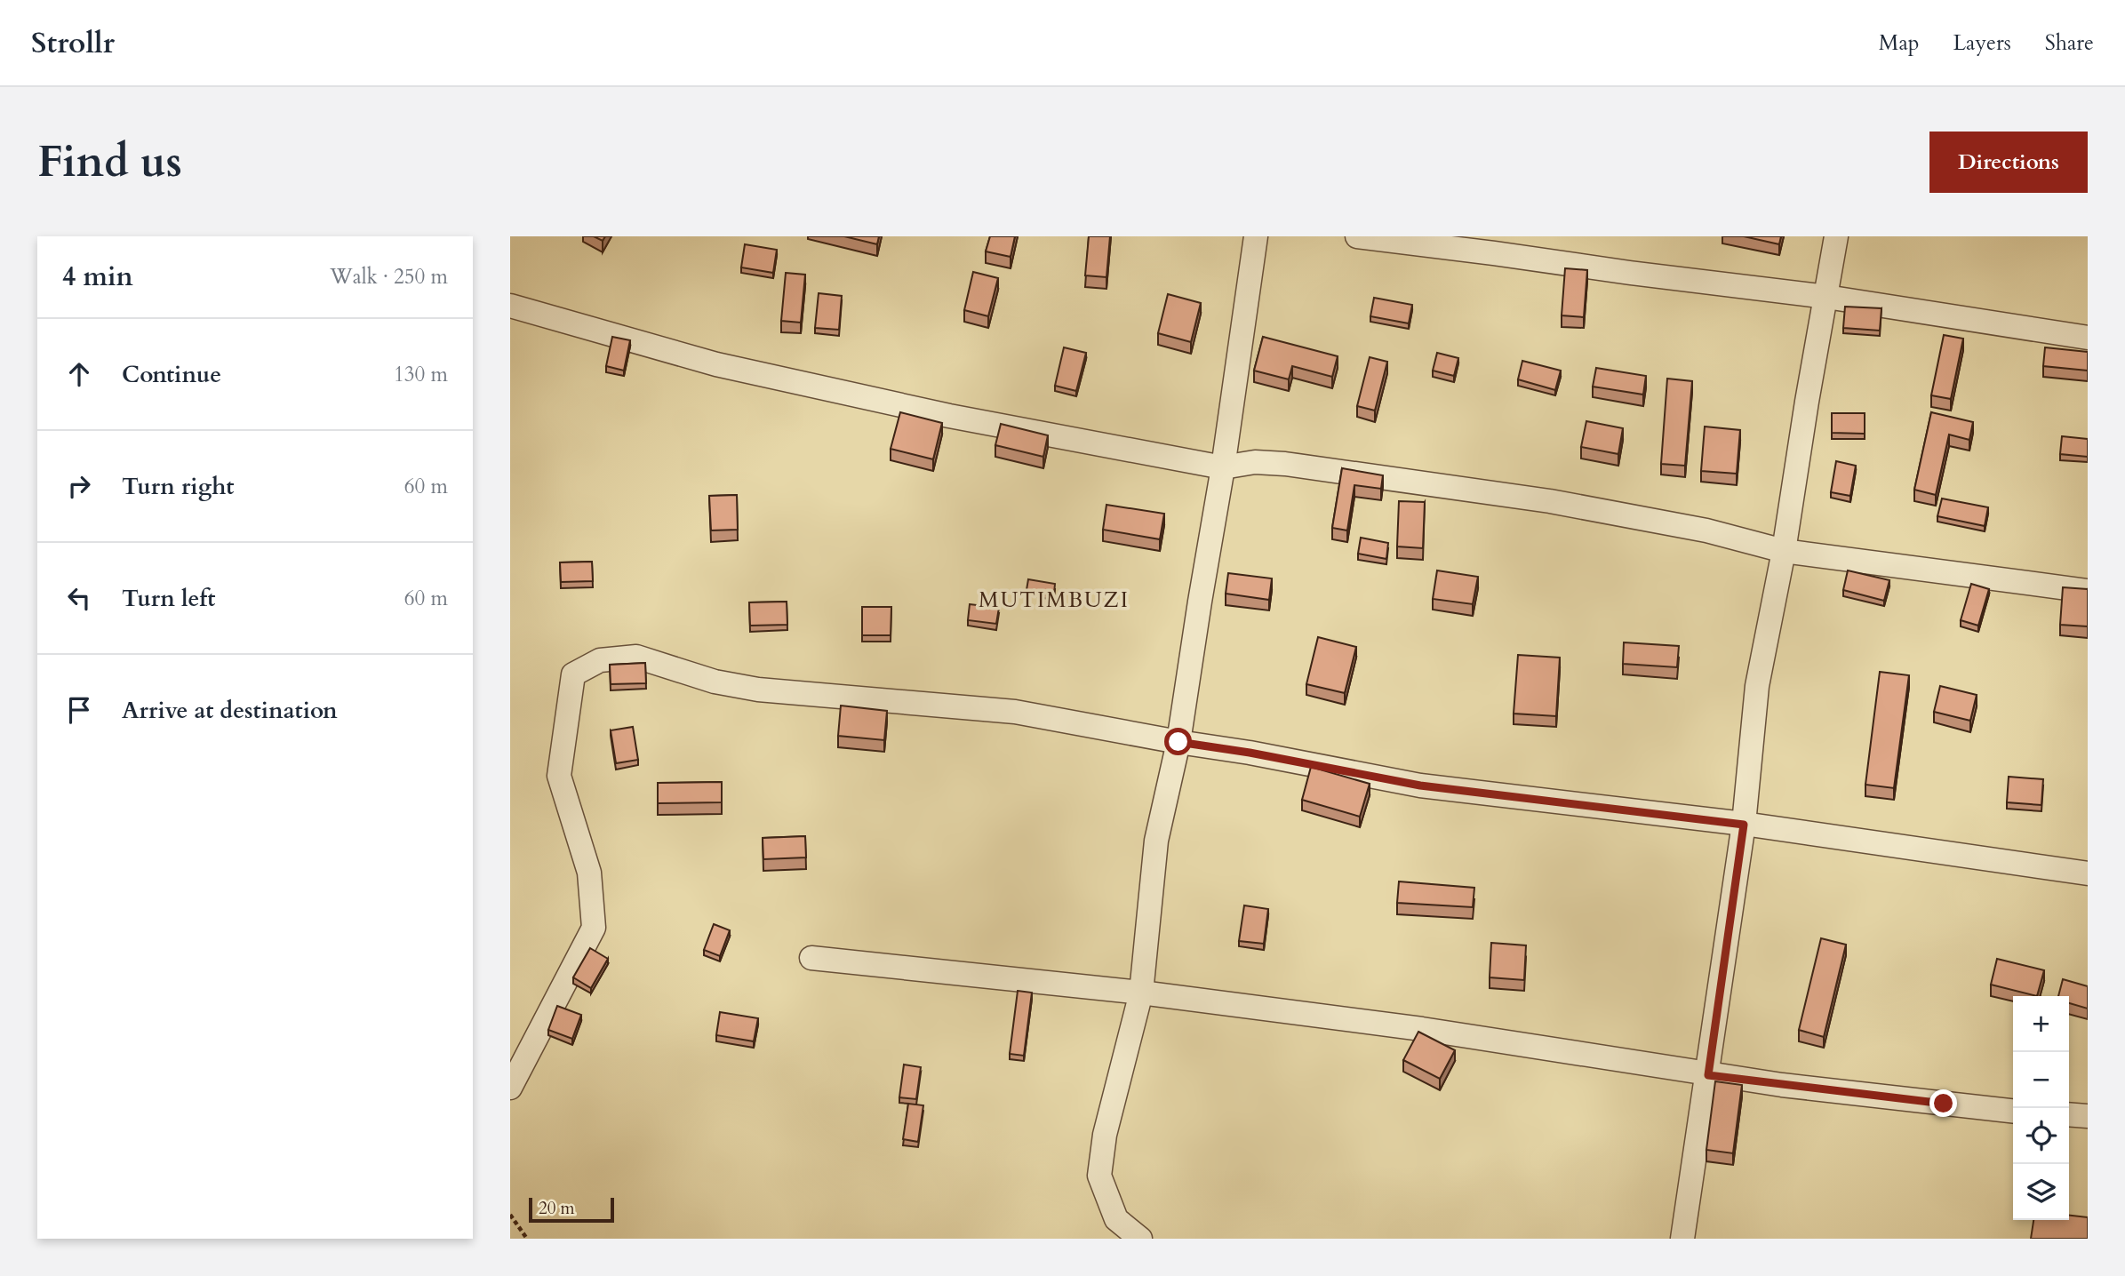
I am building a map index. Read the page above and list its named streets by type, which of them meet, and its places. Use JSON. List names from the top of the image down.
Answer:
{
  "districts": ["MUTIMBUZI"],
  "scale_bar": "20 m",
  "page": {
    "header": "Strollr",
    "nav": ["Map", "Layers", "Share"],
    "buttons": "Directions",
    "title": "Find us",
    "heading": ["4 min", "Walk · 250 m"],
    "list": [
      ["Continue", "130 m"],
      ["Turn right", "60 m"],
      ["Turn left", "60 m"],
      "Arrive at destination"
    ],
    "map_buttons": ["+", "−"],
    "scale": "20 m"
  }
}
